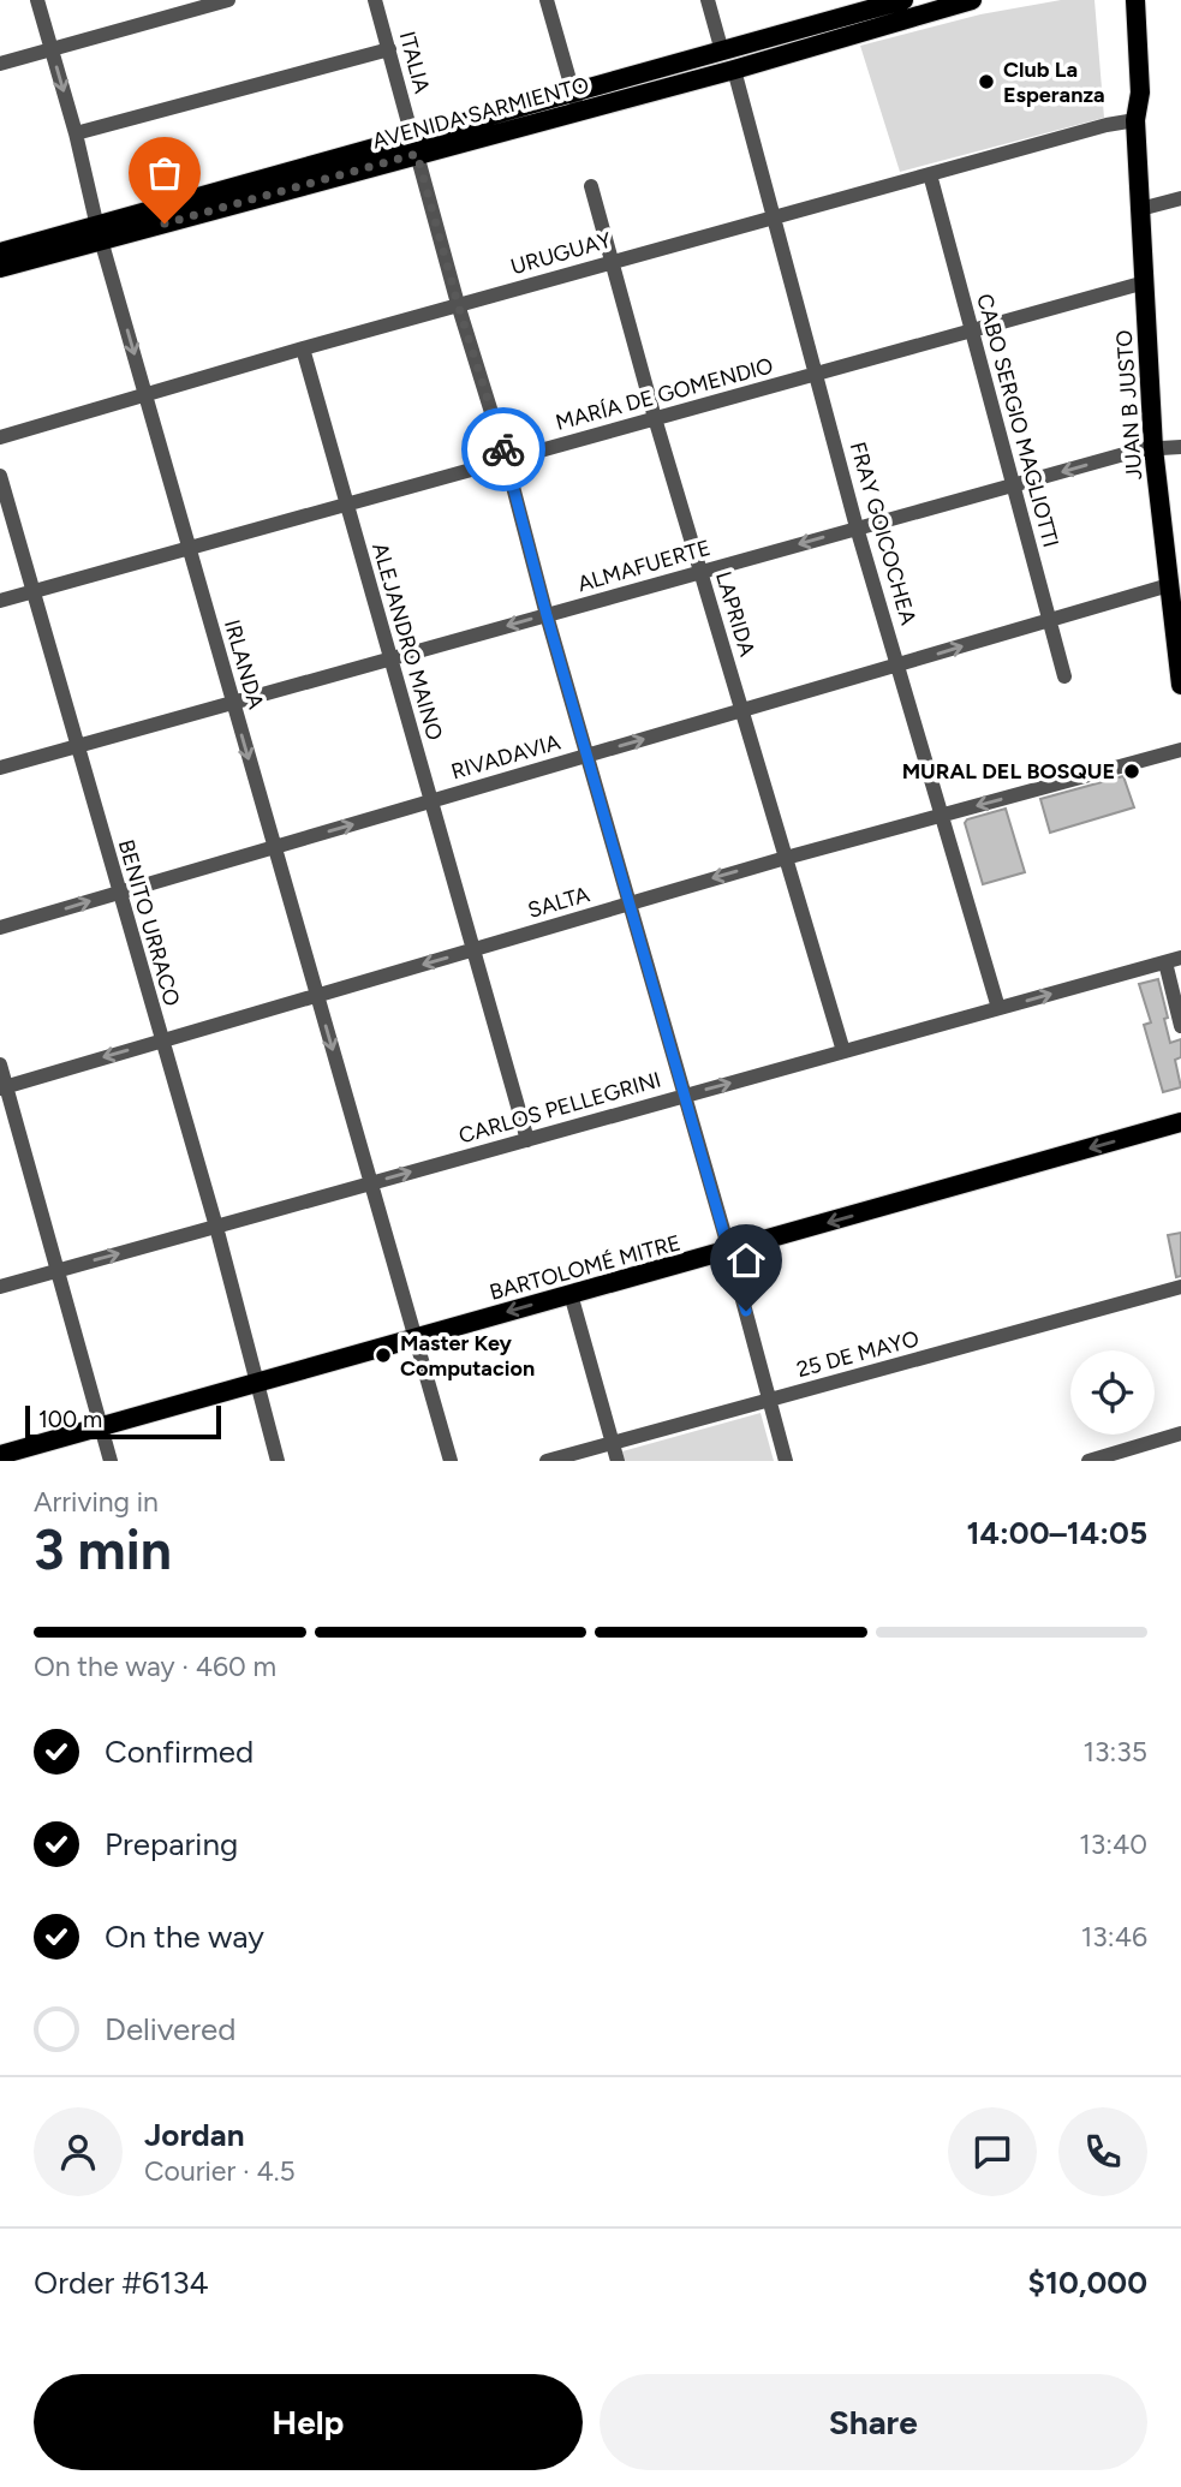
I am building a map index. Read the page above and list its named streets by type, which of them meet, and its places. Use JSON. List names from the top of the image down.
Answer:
{
  "streets": {
    "main road": ["AVENIDA SARMIENTO", "JUAN B JUSTO", "BARTOLOMÉ MITRE"],
    "street": [
      "ITALIA",
      "URUGUAY",
      "MARÍA DE GOMENDIO",
      "CABO SERGIO MAGLIOTTI",
      "FRAY GOICOCHEA",
      "ALMAFUERTE",
      "LAPRIDA",
      "ALEJANDRO MAINO",
      "IRLANDA",
      "RIVADAVIA",
      "SALTA",
      "BENITO URRACO",
      "CARLOS PELLEGRINI",
      "25 DE MAYO"
    ]
  },
  "crossings": [
    ["ITALIA", "AVENIDA SARMIENTO"],
    ["ITALIA", "URUGUAY"],
    ["ITALIA", "MARÍA DE GOMENDIO"],
    ["ITALIA", "ALMAFUERTE"],
    ["ITALIA", "RIVADAVIA"],
    ["ITALIA", "SALTA"],
    ["ITALIA", "CARLOS PELLEGRINI"],
    ["ITALIA", "BARTOLOMÉ MITRE"],
    ["ITALIA", "25 DE MAYO"],
    ["AVENIDA SARMIENTO", "FRAY GOICOCHEA"],
    ["AVENIDA SARMIENTO", "IRLANDA"],
    ["URUGUAY", "JUAN B JUSTO"],
    ["URUGUAY", "CABO SERGIO MAGLIOTTI"],
    ["URUGUAY", "FRAY GOICOCHEA"],
    ["URUGUAY", "LAPRIDA"],
    ["URUGUAY", "ALEJANDRO MAINO"],
    ["URUGUAY", "IRLANDA"],
    ["MARÍA DE GOMENDIO", "JUAN B JUSTO"],
    ["MARÍA DE GOMENDIO", "CABO SERGIO MAGLIOTTI"],
    ["MARÍA DE GOMENDIO", "FRAY GOICOCHEA"],
    ["MARÍA DE GOMENDIO", "LAPRIDA"],
    ["MARÍA DE GOMENDIO", "ALEJANDRO MAINO"],
    ["MARÍA DE GOMENDIO", "IRLANDA"],
    ["MARÍA DE GOMENDIO", "BENITO URRACO"],
    ["JUAN B JUSTO", "ALMAFUERTE"],
    ["JUAN B JUSTO", "RIVADAVIA"],
    ["CABO SERGIO MAGLIOTTI", "ALMAFUERTE"],
    ["CABO SERGIO MAGLIOTTI", "RIVADAVIA"],
    ["FRAY GOICOCHEA", "ALMAFUERTE"],
    ["FRAY GOICOCHEA", "RIVADAVIA"],
    ["FRAY GOICOCHEA", "SALTA"],
    ["FRAY GOICOCHEA", "CARLOS PELLEGRINI"],
    ["ALMAFUERTE", "LAPRIDA"],
    ["ALMAFUERTE", "ALEJANDRO MAINO"],
    ["ALMAFUERTE", "IRLANDA"],
    ["ALMAFUERTE", "BENITO URRACO"],
    ["LAPRIDA", "RIVADAVIA"],
    ["LAPRIDA", "SALTA"],
    ["LAPRIDA", "CARLOS PELLEGRINI"],
    ["ALEJANDRO MAINO", "RIVADAVIA"],
    ["ALEJANDRO MAINO", "SALTA"],
    ["ALEJANDRO MAINO", "CARLOS PELLEGRINI"],
    ["IRLANDA", "RIVADAVIA"],
    ["IRLANDA", "SALTA"],
    ["IRLANDA", "CARLOS PELLEGRINI"],
    ["IRLANDA", "BARTOLOMÉ MITRE"],
    ["RIVADAVIA", "BENITO URRACO"],
    ["SALTA", "BENITO URRACO"],
    ["BENITO URRACO", "CARLOS PELLEGRINI"],
    ["BENITO URRACO", "BARTOLOMÉ MITRE"]
  ],
  "one_way": [
    "ALMAFUERTE",
    "IRLANDA",
    "RIVADAVIA",
    "SALTA",
    "CARLOS PELLEGRINI",
    "BARTOLOMÉ MITRE"
  ],
  "places": ["Club La Esperanza", "MURAL DEL BOSQUE", "Master Key Computacion"],
  "scale_bar": "100 m",
  "page": {
    "scale": "100 m",
    "heading": ["3 min", "Arriving in", "14:00–14:05"],
    "panel": [
      "Jordan",
      "Courier · 4.5",
      "Order #6134",
      "$10,000"
    ],
    "bar": "On the way · 460 m",
    "list": [
      ["Confirmed", "13:35"],
      ["Preparing", "13:40"],
      ["On the way", "13:46"],
      "Delivered"
    ],
    "buttons": ["Help", "Share"]
  }
}
